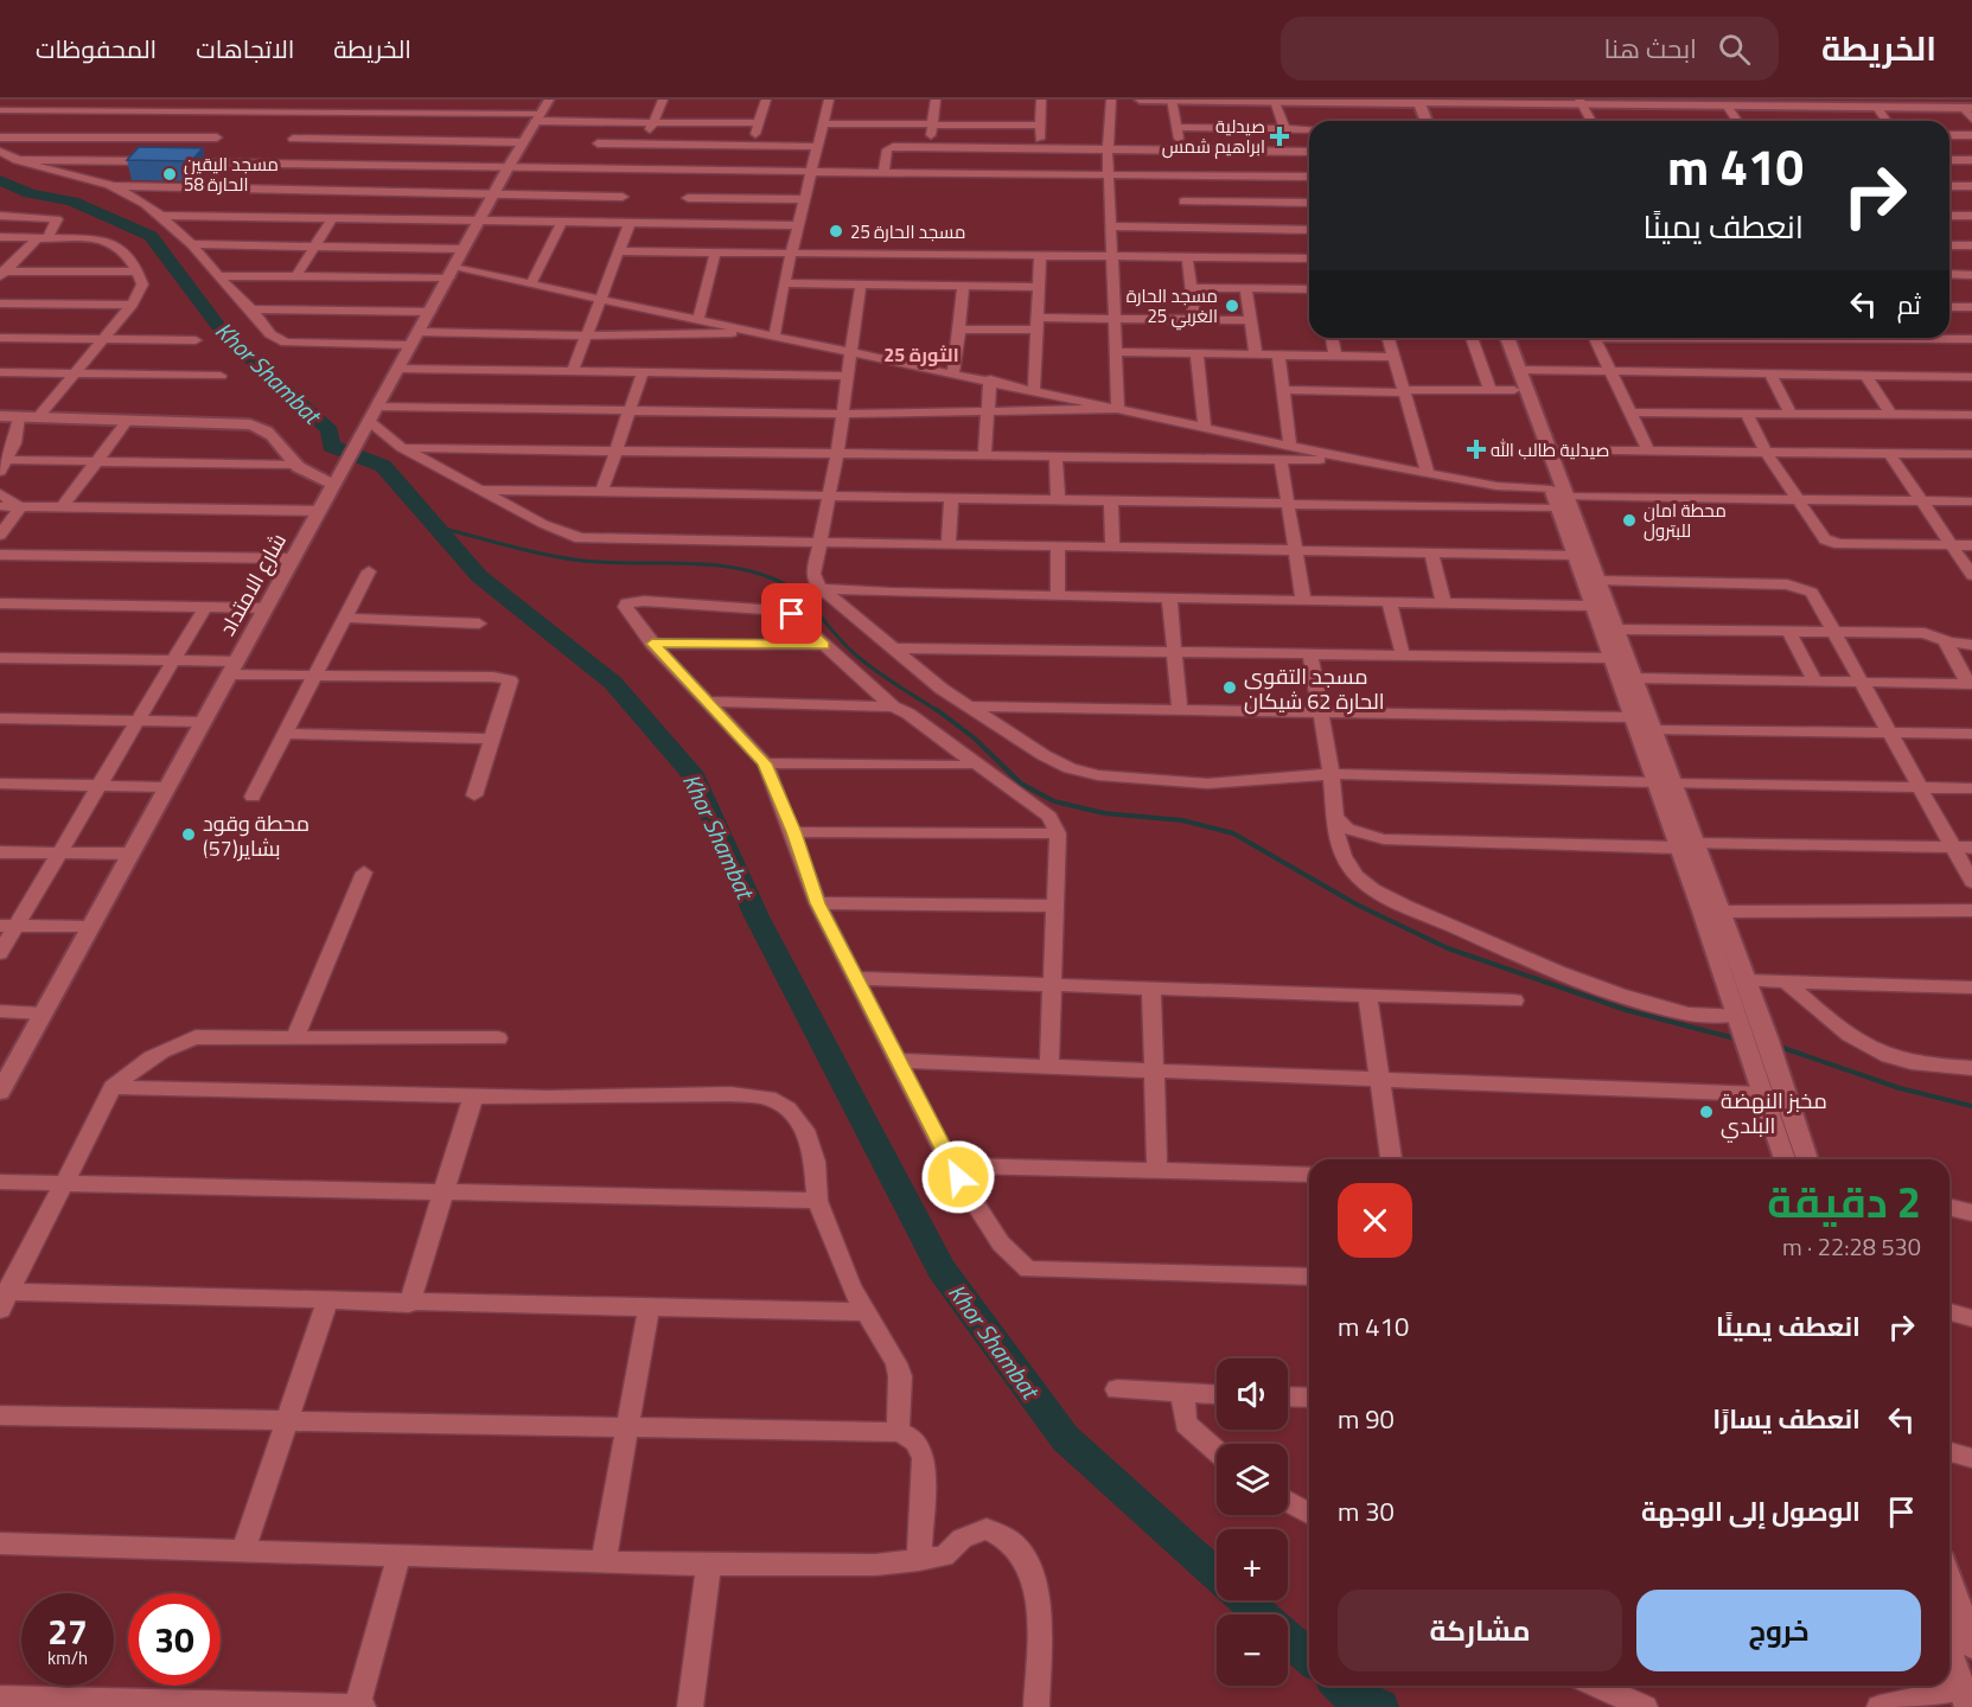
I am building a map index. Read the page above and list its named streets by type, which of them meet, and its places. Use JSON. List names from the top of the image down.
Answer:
{
  "streets": {
    "main road": ["شارع الامتداد"]
  },
  "districts": ["الثورة 25"],
  "water": ["Khor Shambat"],
  "places": {
    "health": ["صيدلية ابراهيم شمس", "صيدلية طالب الله"],
    "other": [
      "مسجد اليقين الحارة 58",
      "مسجد الحارة 25",
      "مسجد الحارة 25 الغربي",
      "محطة امان للبترول",
      "مسجد التقوى الحارة 62 شيكان",
      "محطة وقود بشاير(57)",
      "مخبز النهضة البلدي"
    ]
  },
  "page": {
    "header": "الخريطة",
    "search": "ابحث هنا",
    "nav": ["الخريطة", "الاتجاهات", "المحفوظات"],
    "turn": ["410 m", "انعطف يمينًا"],
    "then": "ثم",
    "heading": ["2 دقيقة", "530 m · 22:28"],
    "list": [
      {
        "name": "انعطف يمينًا",
        "value": "410 m"
      },
      {
        "name": "انعطف يسارًا",
        "value": "90 m"
      },
      {
        "name": "الوصول إلى الوجهة",
        "value": "30 m"
      }
    ],
    "map_buttons": ["+", "−"],
    "buttons": ["خروج", "مشاركة"],
    "speed": "27 km/h",
    "limit": "30"
  }
}
